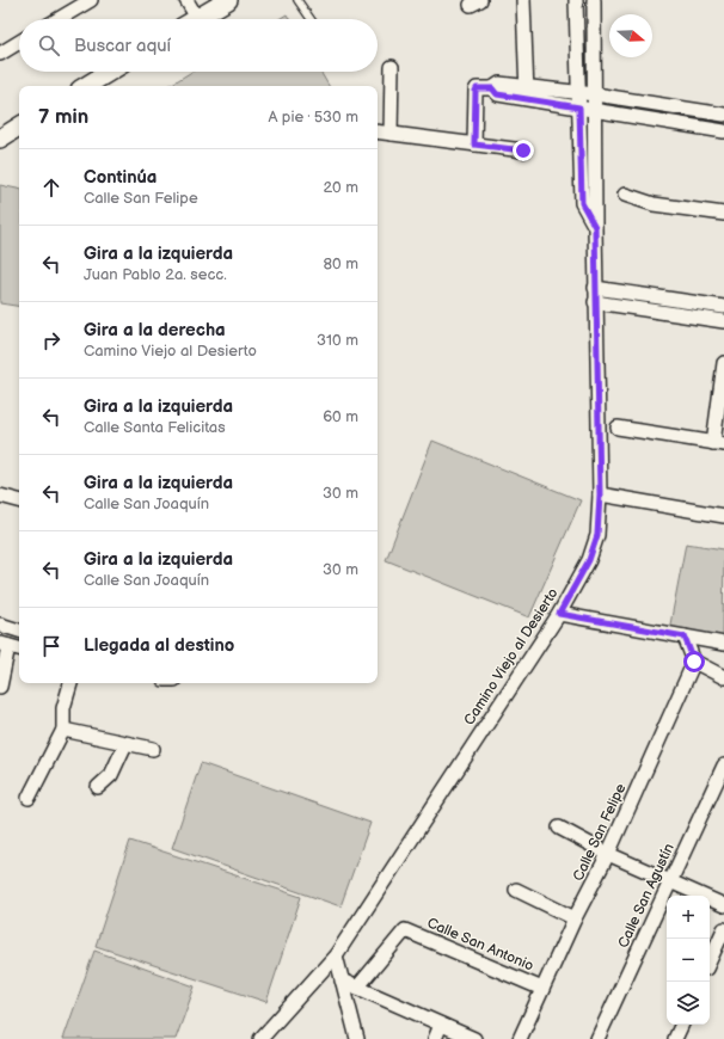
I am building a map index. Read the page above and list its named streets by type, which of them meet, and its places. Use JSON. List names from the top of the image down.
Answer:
{
  "streets": {
    "street": [
      "Camino Viejo al Desierto",
      "Calle San Felipe",
      "Calle San Agustín",
      "Calle San Antonio"
    ]
  },
  "crossings": [
    ["Calle San Felipe", "Calle San Antonio"]
  ],
  "north": "right",
  "page": {
    "search": "Buscar aquí",
    "heading": ["7 min", "A pie · 530 m"],
    "list": [
      ["Continúa", "Calle San Felipe", "20 m"],
      ["Gira a la izquierda", "Juan Pablo 2a. secc.", "80 m"],
      ["Gira a la derecha", "Camino Viejo al Desierto", "310 m"],
      ["Gira a la izquierda", "Calle Santa Felicitas", "60 m"],
      ["Gira a la izquierda", "Calle San Joaquín", "30 m"],
      ["Gira a la izquierda", "Calle San Joaquín", "30 m"],
      "Llegada al destino"
    ],
    "map_buttons": ["+", "−"]
  }
}
